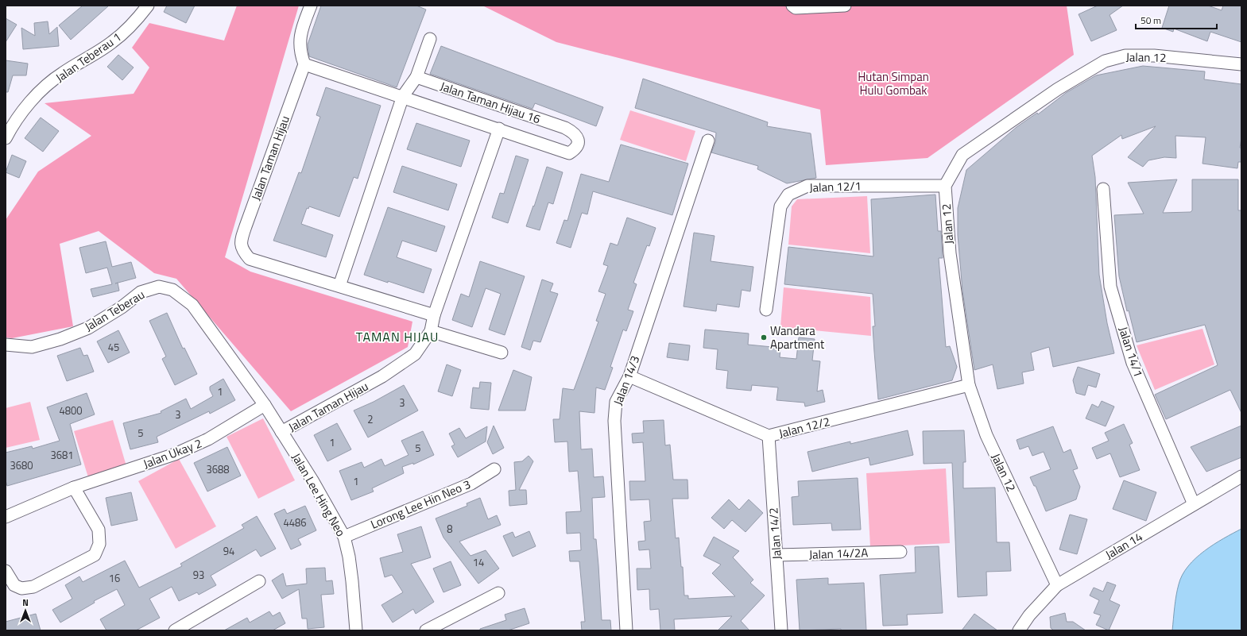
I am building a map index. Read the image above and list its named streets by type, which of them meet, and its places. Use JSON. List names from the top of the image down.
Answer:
{
  "streets": {
    "street": [
      "Jalan Teberau 1",
      "Jalan 12",
      "Jalan Taman Hijau 16",
      "Jalan Taman Hijau",
      "Jalan 12/1",
      "Jalan Teberau",
      "Jalan 14/1",
      "Jalan 14/3",
      "Jalan 12/2",
      "Jalan Ukay 2",
      "Jalan Lee Hing Neo",
      "Lorong Lee Hin Neo 3",
      "Jalan 14/2",
      "Jalan 14",
      "Jalan 14/2A"
    ]
  },
  "crossings": [
    ["Jalan 12", "Jalan 12/1"],
    ["Jalan 12", "Jalan 12/2"],
    ["Jalan 12", "Jalan 14"],
    ["Jalan Taman Hijau 16", "Jalan Taman Hijau"],
    ["Jalan Taman Hijau", "Jalan Lee Hing Neo"],
    ["Jalan Teberau", "Jalan Ukay 2"],
    ["Jalan Teberau", "Jalan Lee Hing Neo"],
    ["Jalan 14/1", "Jalan 14"],
    ["Jalan 14/3", "Jalan 12/2"],
    ["Jalan 12/2", "Jalan 14/2"],
    ["Jalan Ukay 2", "Jalan Lee Hing Neo"],
    ["Jalan Lee Hing Neo", "Lorong Lee Hin Neo 3"],
    ["Jalan 14/2", "Jalan 14/2A"]
  ],
  "districts": ["TAMAN HIJAU"],
  "parks": ["Hutan Simpan Hulu Gombak"],
  "places": ["Wandara Apartment"],
  "house_numbers": [
    "45",
    "1",
    "3",
    "4800",
    "3",
    "2",
    "5",
    "1",
    "5",
    "3681",
    "3680",
    "3688",
    "1",
    "4486",
    "8",
    "94",
    "14",
    "93",
    "16"
  ],
  "scale_bar": "50 m",
  "north": "top"
}
